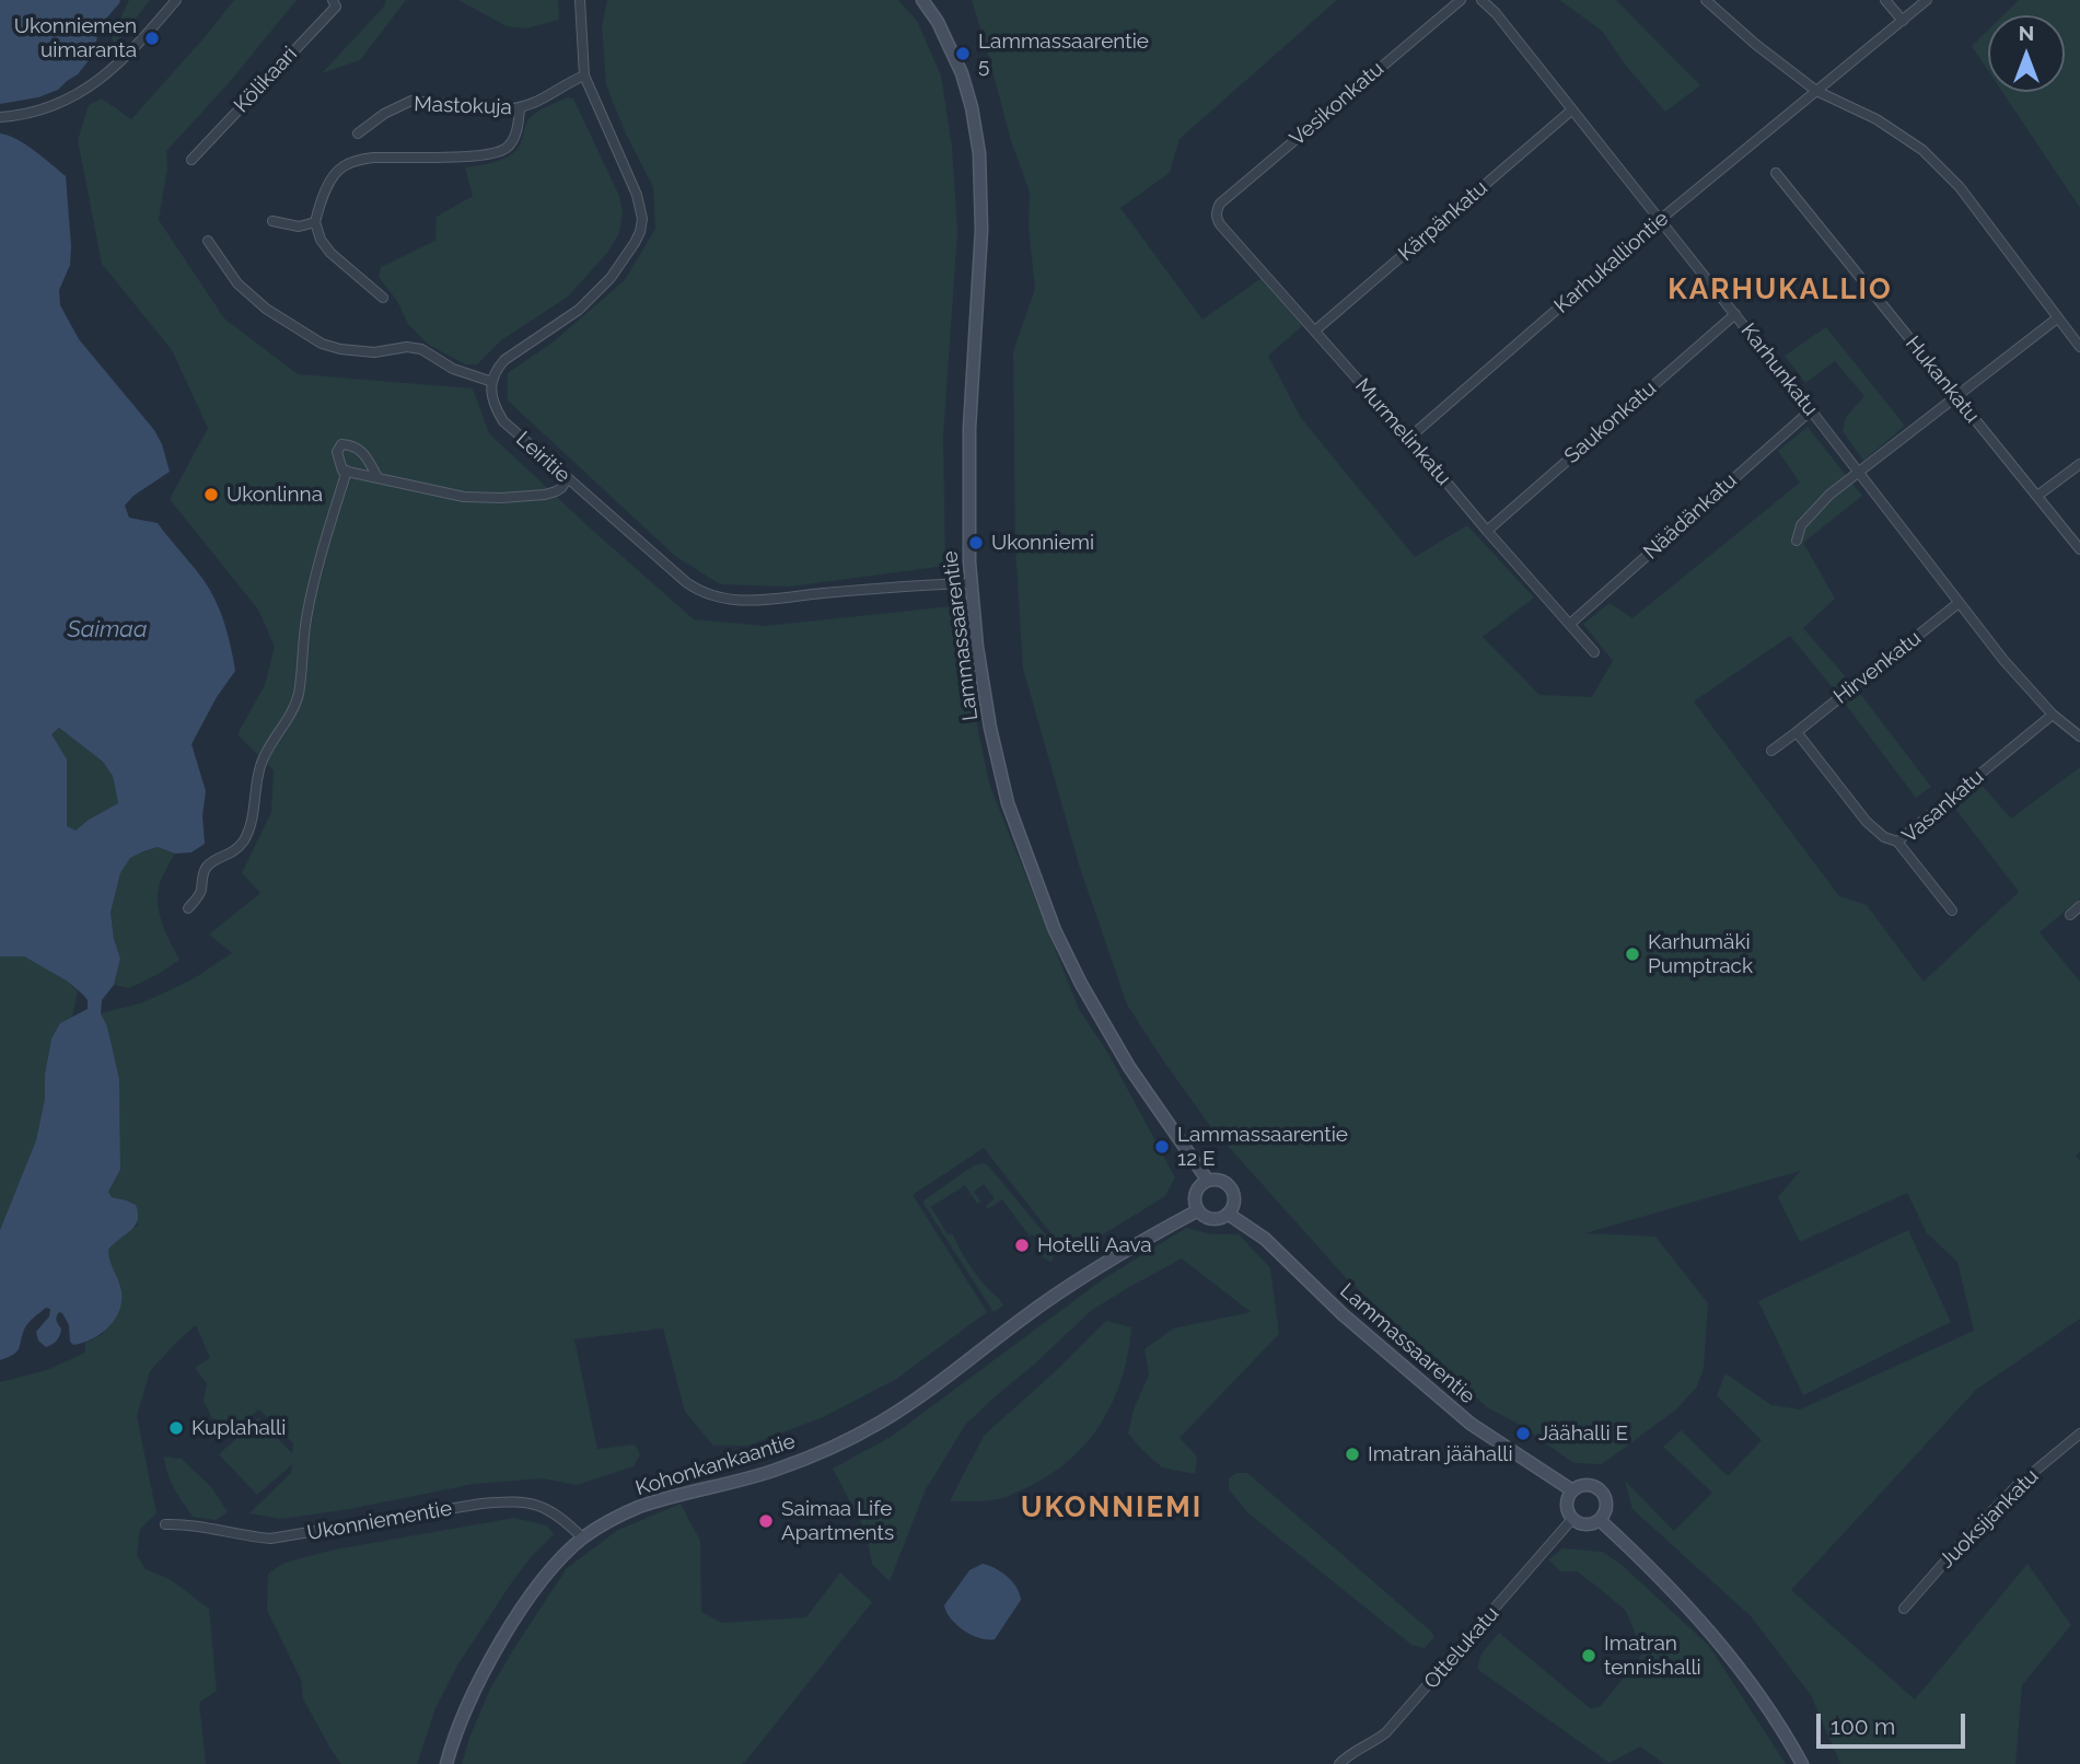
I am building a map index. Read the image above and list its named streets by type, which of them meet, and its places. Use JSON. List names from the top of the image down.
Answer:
{
  "streets": {
    "street": [
      "Kölikaari",
      "Vesikonkatu",
      "Mastokuja",
      "Kärpänkatu",
      "Karhukalliontie",
      "Karhunkatu",
      "Hukankatu",
      "Saukonkatu",
      "Murmelinkatu",
      "Leiritie",
      "Näädänkatu",
      "Lammassaarentie",
      "Hirvenkatu",
      "Vasankatu",
      "Kohonkankaantie",
      "Juoksijankatu",
      "Ukonniementie",
      "Ottelukatu"
    ]
  },
  "crossings": [
    ["Vesikonkatu", "Murmelinkatu"],
    ["Kärpänkatu", "Karhunkatu"],
    ["Kärpänkatu", "Murmelinkatu"],
    ["Karhukalliontie", "Karhunkatu"],
    ["Karhukalliontie", "Murmelinkatu"],
    ["Karhunkatu", "Saukonkatu"],
    ["Karhunkatu", "Näädänkatu"],
    ["Karhunkatu", "Hirvenkatu"],
    ["Karhunkatu", "Vasankatu"],
    ["Saukonkatu", "Murmelinkatu"],
    ["Murmelinkatu", "Näädänkatu"],
    ["Leiritie", "Lammassaarentie"],
    ["Lammassaarentie", "Kohonkankaantie"],
    ["Lammassaarentie", "Ottelukatu"],
    ["Kohonkankaantie", "Ukonniementie"]
  ],
  "districts": ["KARHUKALLIO", "UKONNIEMI"],
  "water": ["Saimaa"],
  "places": [
    "Ukonniemen uimaranta",
    "Lammassaarentie 5",
    "Ukonlinna",
    "Ukonniemi",
    "Karhumäki Pumptrack",
    "Lammassaarentie 12 E",
    "Hotelli Aava",
    "Kuplahalli",
    "Jäähalli E",
    "Imatran jäähalli",
    "Saimaa Life Apartments",
    "Imatran tennishalli"
  ],
  "scale_bar": "100 m",
  "north": "top"
}
